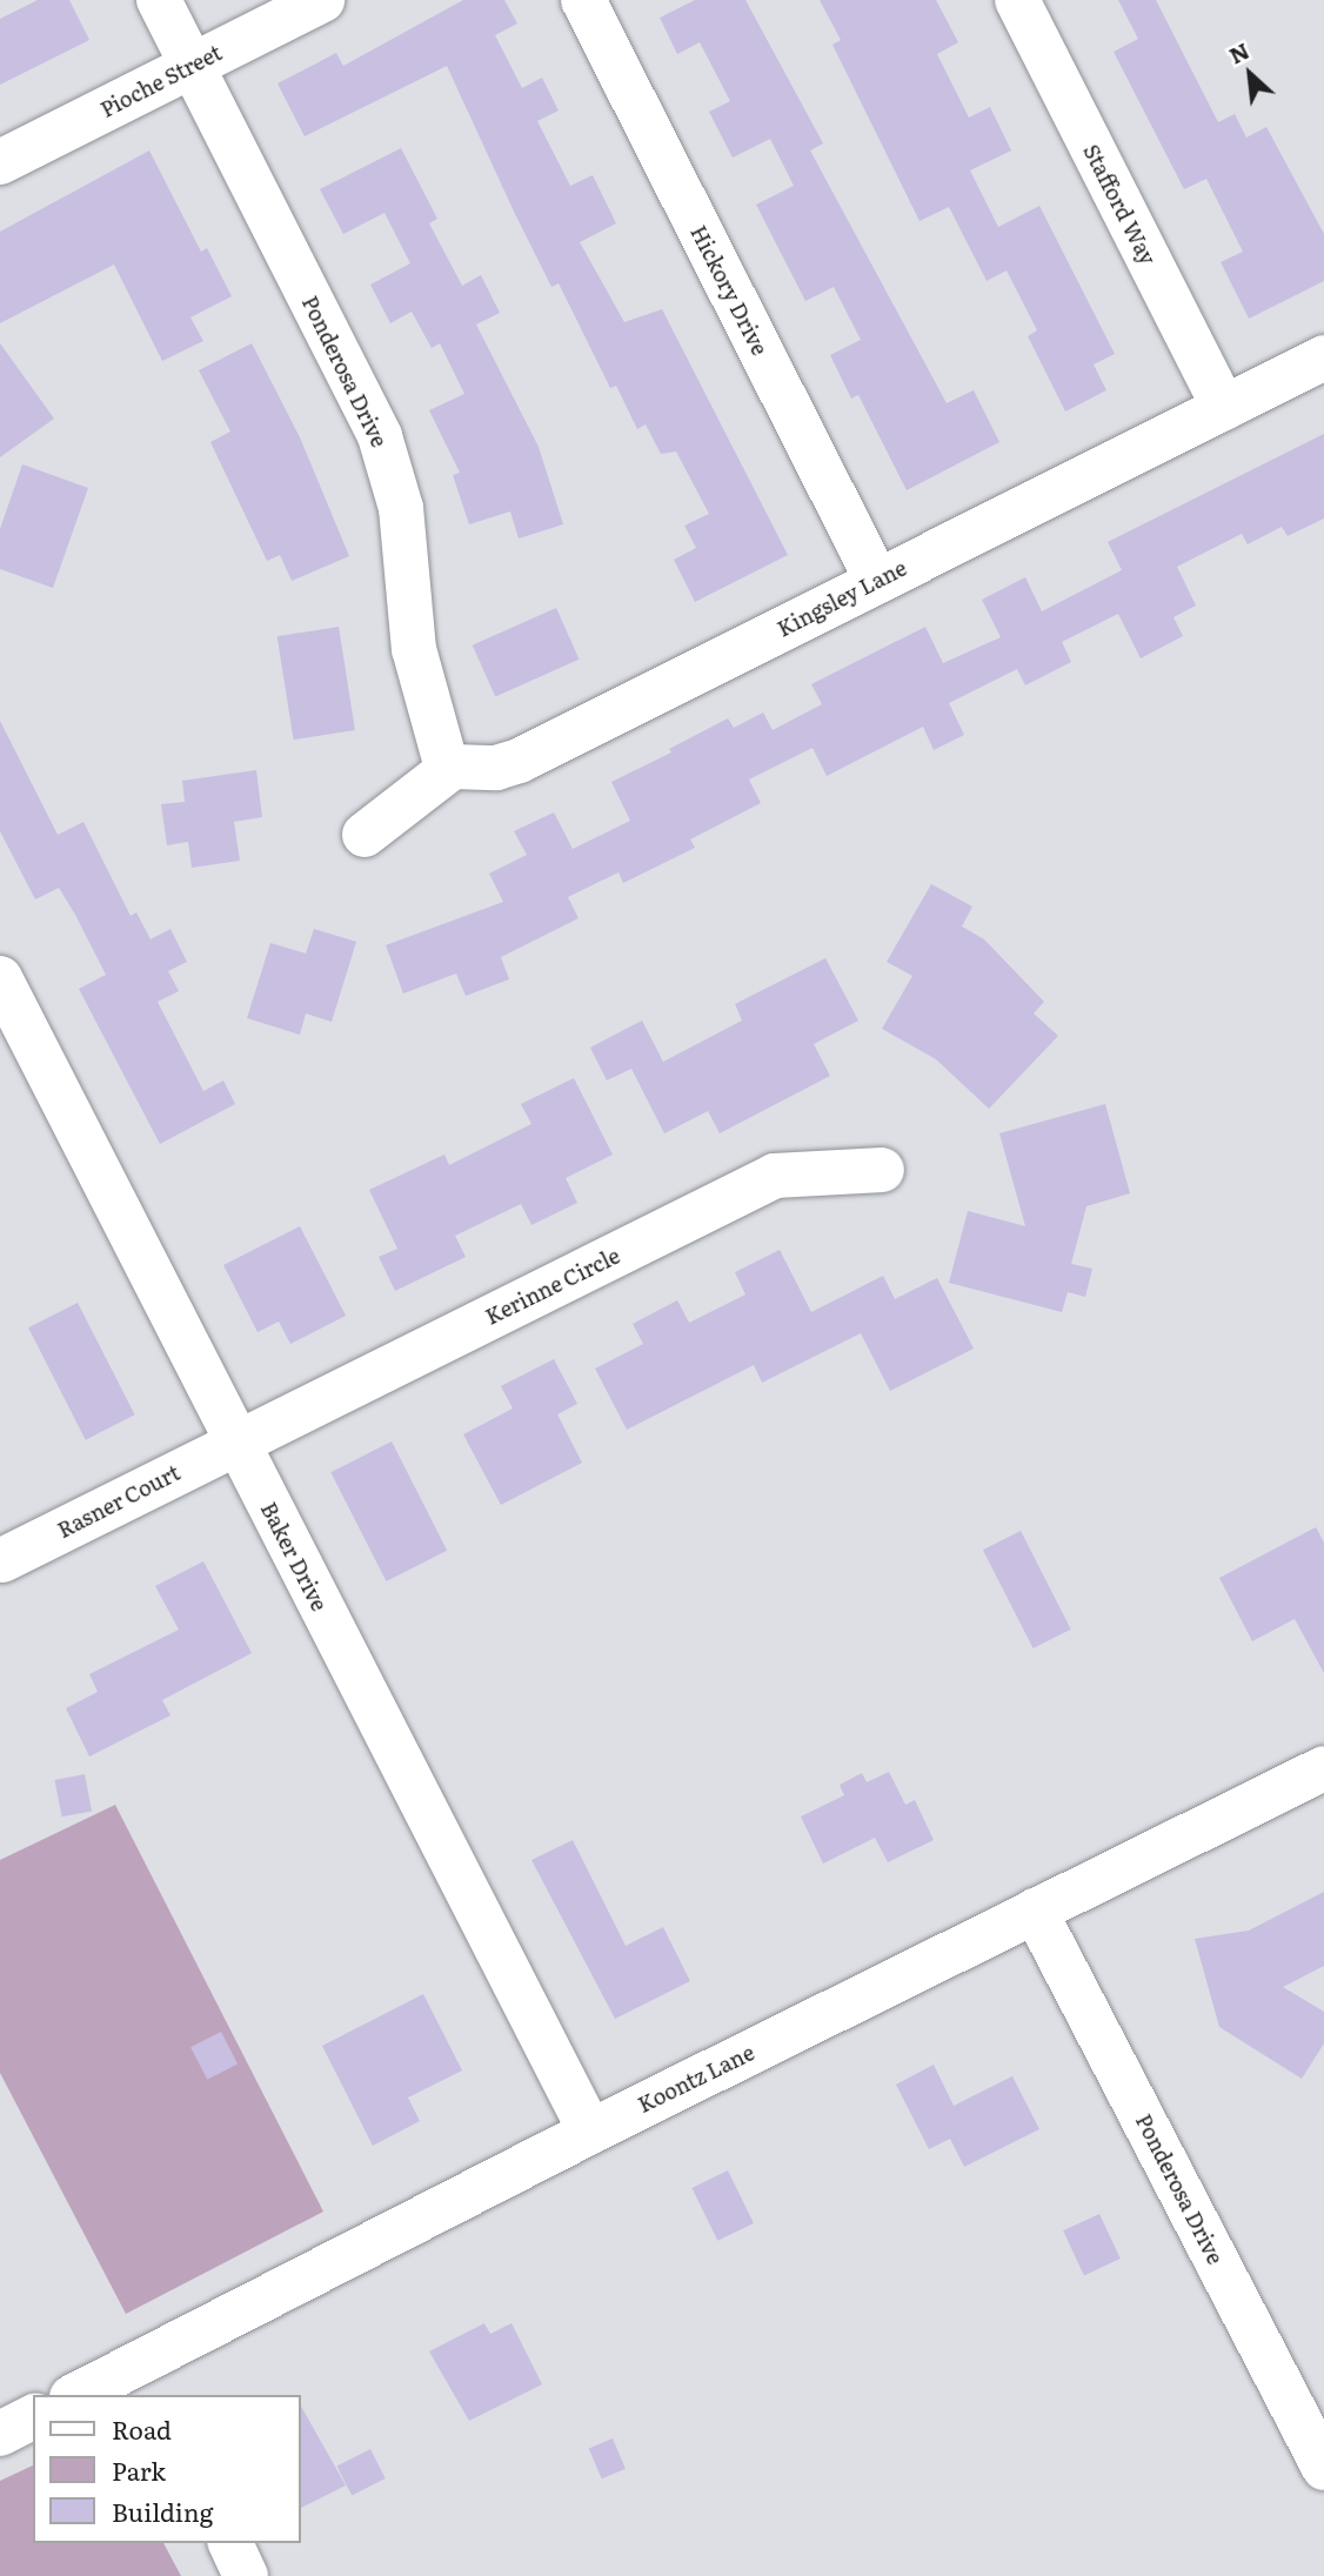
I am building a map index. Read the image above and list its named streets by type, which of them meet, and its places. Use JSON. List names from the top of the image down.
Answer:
{
  "streets": {
    "street": [
      "Pioche Street",
      "Stafford Way",
      "Hickory Drive",
      "Ponderosa Drive",
      "Kingsley Lane",
      "Kerinne Circle",
      "Rasner Court",
      "Baker Drive",
      "Koontz Lane"
    ]
  },
  "crossings": [
    ["Pioche Street", "Ponderosa Drive"],
    ["Stafford Way", "Kingsley Lane"],
    ["Hickory Drive", "Kingsley Lane"],
    ["Ponderosa Drive", "Kingsley Lane"],
    ["Ponderosa Drive", "Koontz Lane"],
    ["Kerinne Circle", "Rasner Court"],
    ["Kerinne Circle", "Baker Drive"],
    ["Rasner Court", "Baker Drive"],
    ["Baker Drive", "Koontz Lane"]
  ],
  "legend": ["Road", "Park", "Building"],
  "north": "top left"
}
